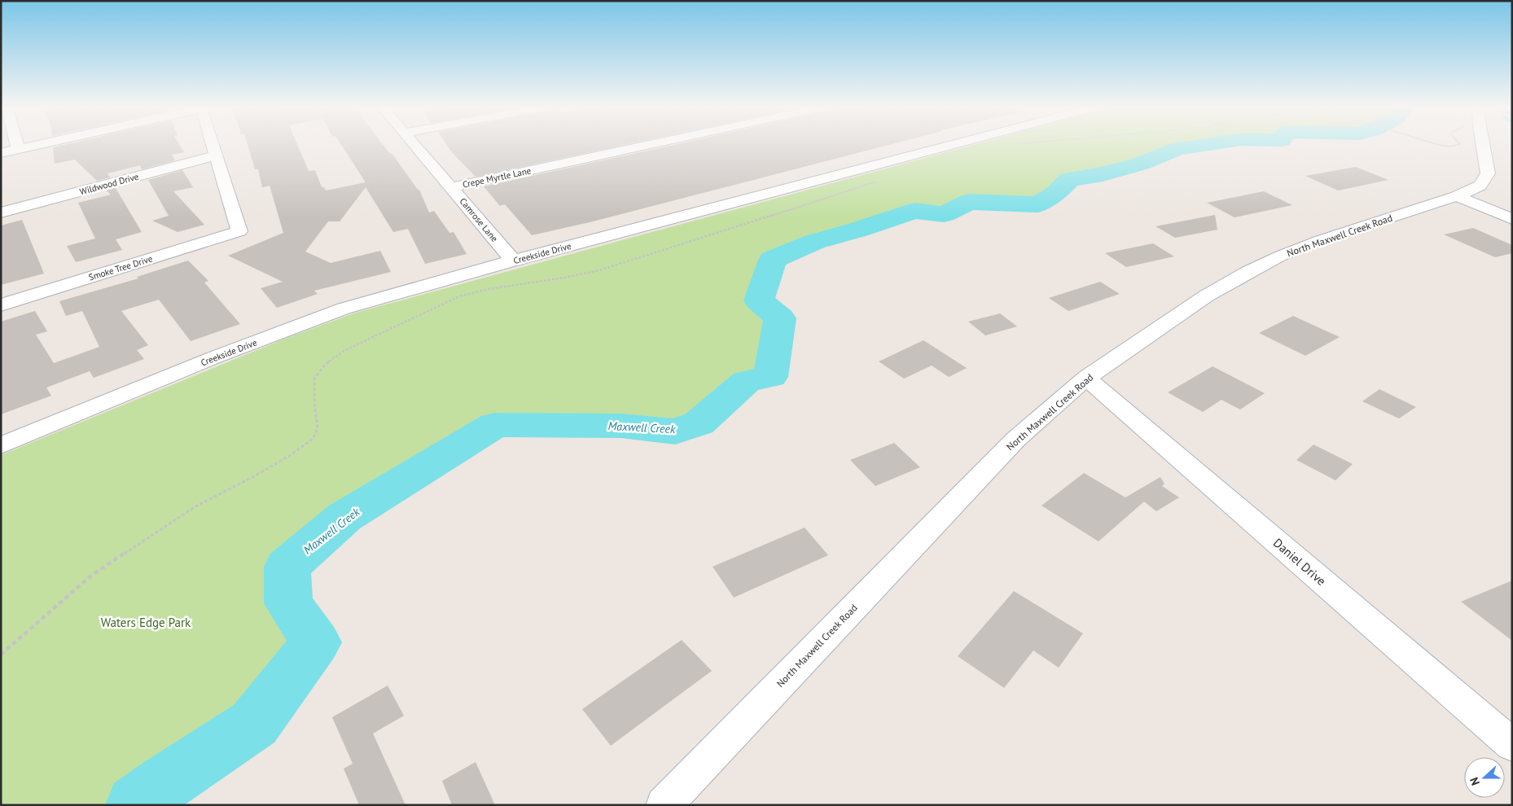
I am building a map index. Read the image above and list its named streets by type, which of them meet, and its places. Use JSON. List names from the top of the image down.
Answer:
{
  "streets": {
    "street": [
      "Crepe Myrtle Lane",
      "Wildwood Drive",
      "Camrose Lane",
      "North Maxwell Creek Road",
      "Creekside Drive",
      "Smoke Tree Drive",
      "Daniel Drive"
    ]
  },
  "crossings": [
    ["Crepe Myrtle Lane", "Camrose Lane"],
    ["Wildwood Drive", "Smoke Tree Drive"],
    ["Camrose Lane", "Creekside Drive"],
    ["North Maxwell Creek Road", "Daniel Drive"]
  ],
  "water": ["Maxwell Creek"],
  "parks": ["Waters Edge Park"],
  "north": "left"
}
